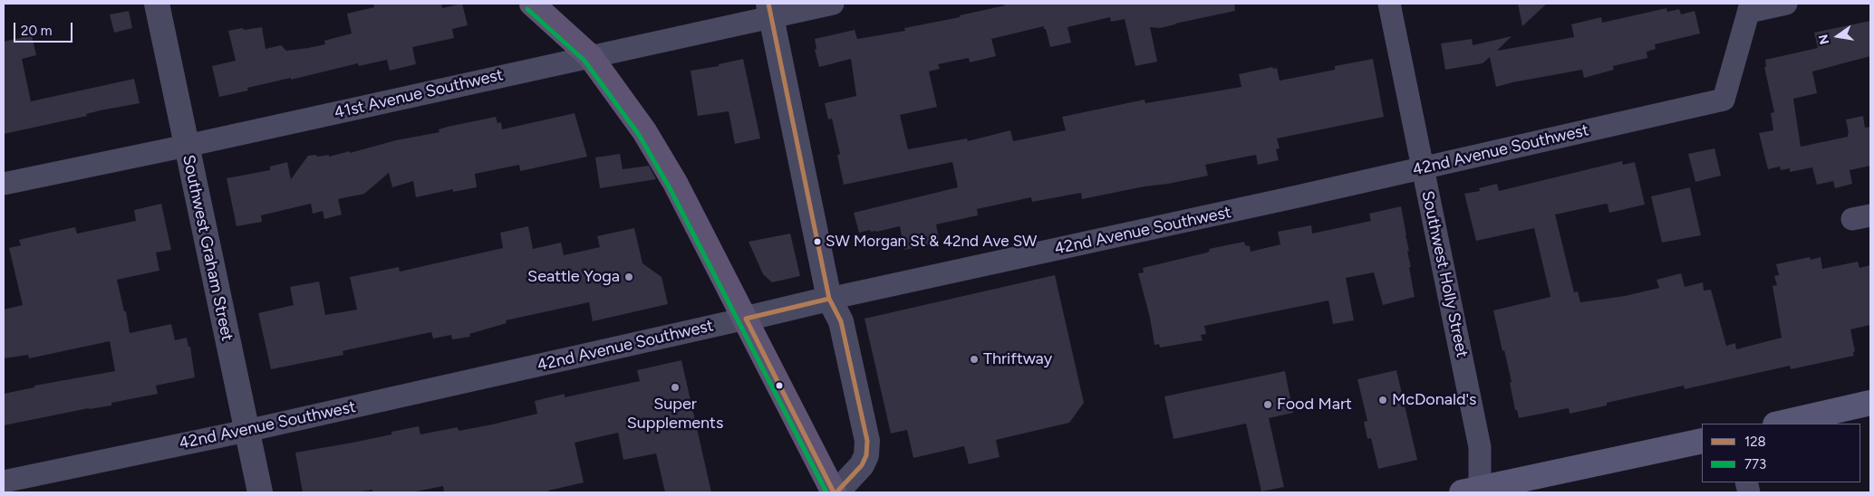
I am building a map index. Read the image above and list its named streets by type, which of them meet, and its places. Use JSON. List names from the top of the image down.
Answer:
{
  "streets": {
    "street": [
      "41st Avenue Southwest",
      "42nd Avenue Southwest",
      "Southwest Graham Street",
      "Southwest Holly Street"
    ]
  },
  "crossings": [
    ["41st Avenue Southwest", "Southwest Graham Street"],
    ["42nd Avenue Southwest", "Southwest Graham Street"],
    ["42nd Avenue Southwest", "Southwest Holly Street"]
  ],
  "places": [
    "SW Morgan St & 42nd Ave SW",
    "Seattle Yoga",
    "Thriftway",
    "Super Supplements",
    "McDonald's",
    "Food Mart"
  ],
  "lines": ["transit line 128", "transit line 773"],
  "legend": ["128", "773"],
  "scale_bar": "20 m",
  "north": "left"
}
